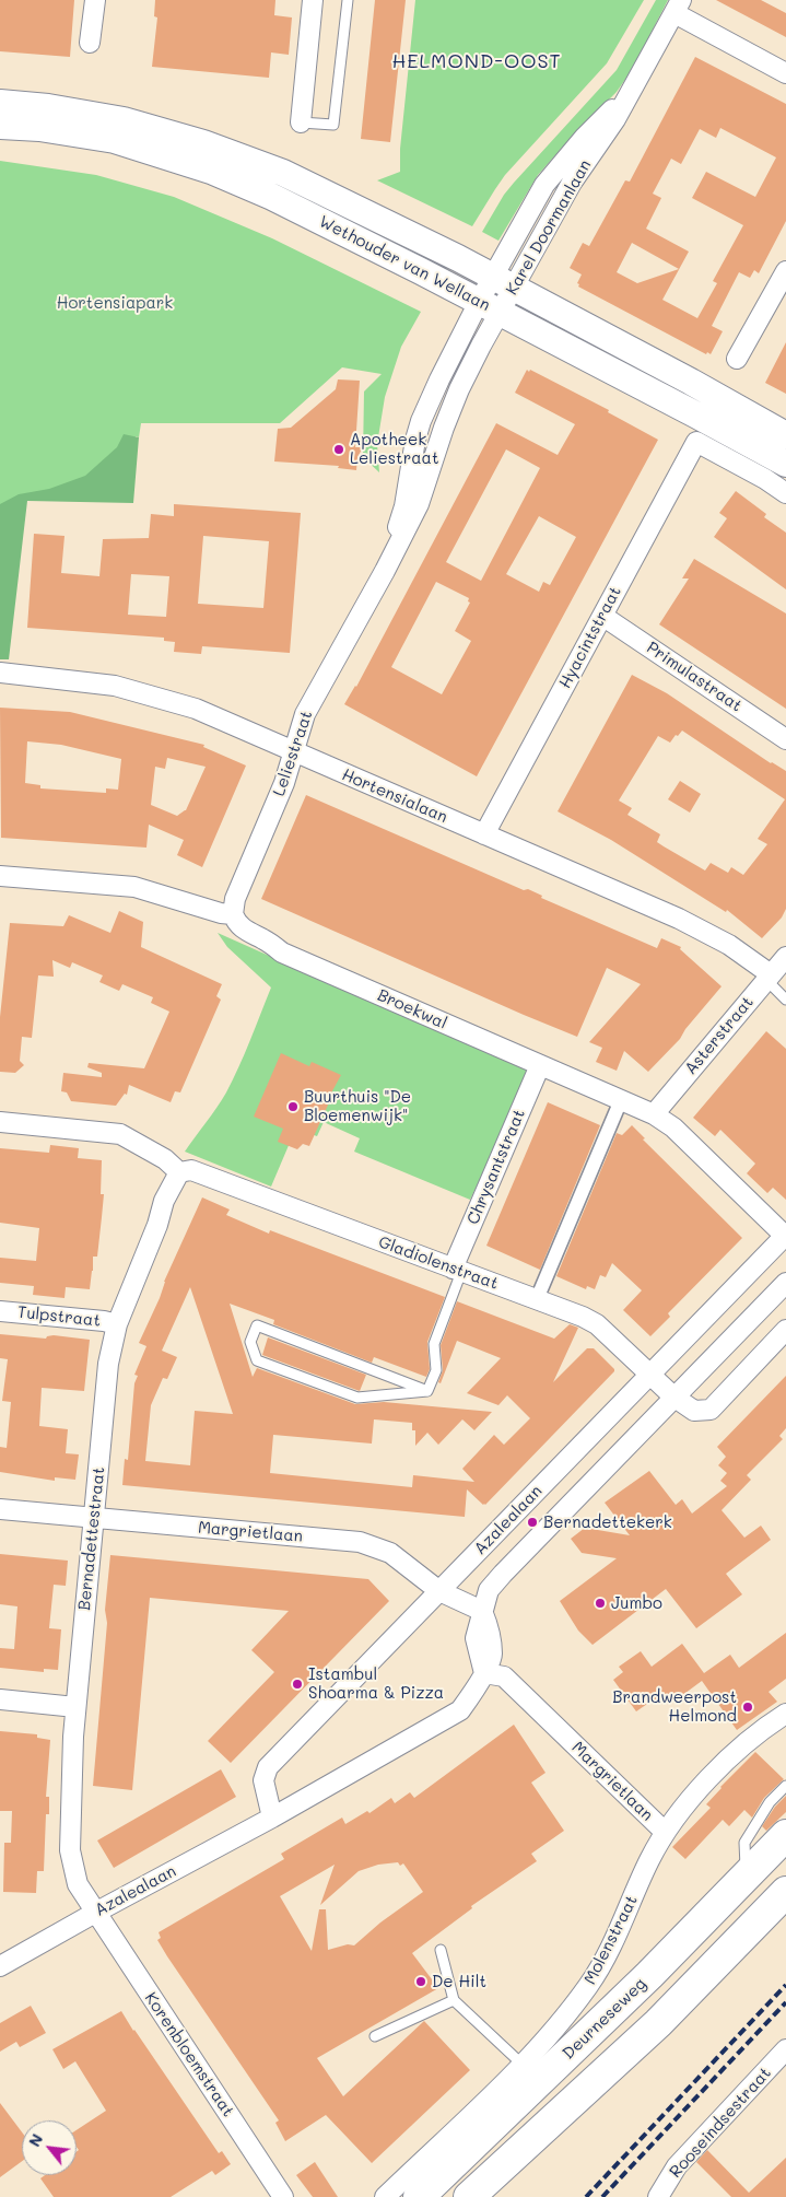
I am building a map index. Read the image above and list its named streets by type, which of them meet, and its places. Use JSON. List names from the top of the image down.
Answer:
{
  "streets": {
    "main road": ["Wethouder van Wellaan", "Deurneseweg"],
    "street": [
      "Karel Doormanlaan",
      "Hyacintstraat",
      "Primulastraat",
      "Leliestraat",
      "Hortensialaan",
      "Broekwal",
      "Asterstraat",
      "Chrysantstraat",
      "Gladiolenstraat",
      "Tulpstraat",
      "Azalealaan",
      "Margrietlaan",
      "Bernadettestraat",
      "Molenstraat",
      "Korenbloemstraat",
      "Rooseindsestraat"
    ]
  },
  "crossings": [
    ["Karel Doormanlaan", "Wethouder van Wellaan"],
    ["Karel Doormanlaan", "Leliestraat"],
    ["Wethouder van Wellaan", "Leliestraat"],
    ["Hyacintstraat", "Primulastraat"],
    ["Hyacintstraat", "Hortensialaan"],
    ["Leliestraat", "Hortensialaan"],
    ["Leliestraat", "Broekwal"],
    ["Hortensialaan", "Asterstraat"],
    ["Broekwal", "Asterstraat"],
    ["Broekwal", "Chrysantstraat"],
    ["Broekwal", "Azalealaan"],
    ["Chrysantstraat", "Gladiolenstraat"],
    ["Gladiolenstraat", "Azalealaan"],
    ["Gladiolenstraat", "Bernadettestraat"],
    ["Tulpstraat", "Bernadettestraat"],
    ["Azalealaan", "Margrietlaan"],
    ["Azalealaan", "Bernadettestraat"],
    ["Azalealaan", "Korenbloemstraat"],
    ["Margrietlaan", "Bernadettestraat"],
    ["Margrietlaan", "Molenstraat"],
    ["Bernadettestraat", "Korenbloemstraat"]
  ],
  "districts": ["HELMOND-OOST"],
  "parks": ["Hortensiapark"],
  "places": [
    "Apotheek Leliestraat",
    "Buurthuis \"De Bloemenwijk\"",
    "Bernadettekerk",
    "Jumbo",
    "Istambul Shoarma & Pizza",
    "Brandweerpost Helmond",
    "De Hilt"
  ],
  "north": "top left"
}
